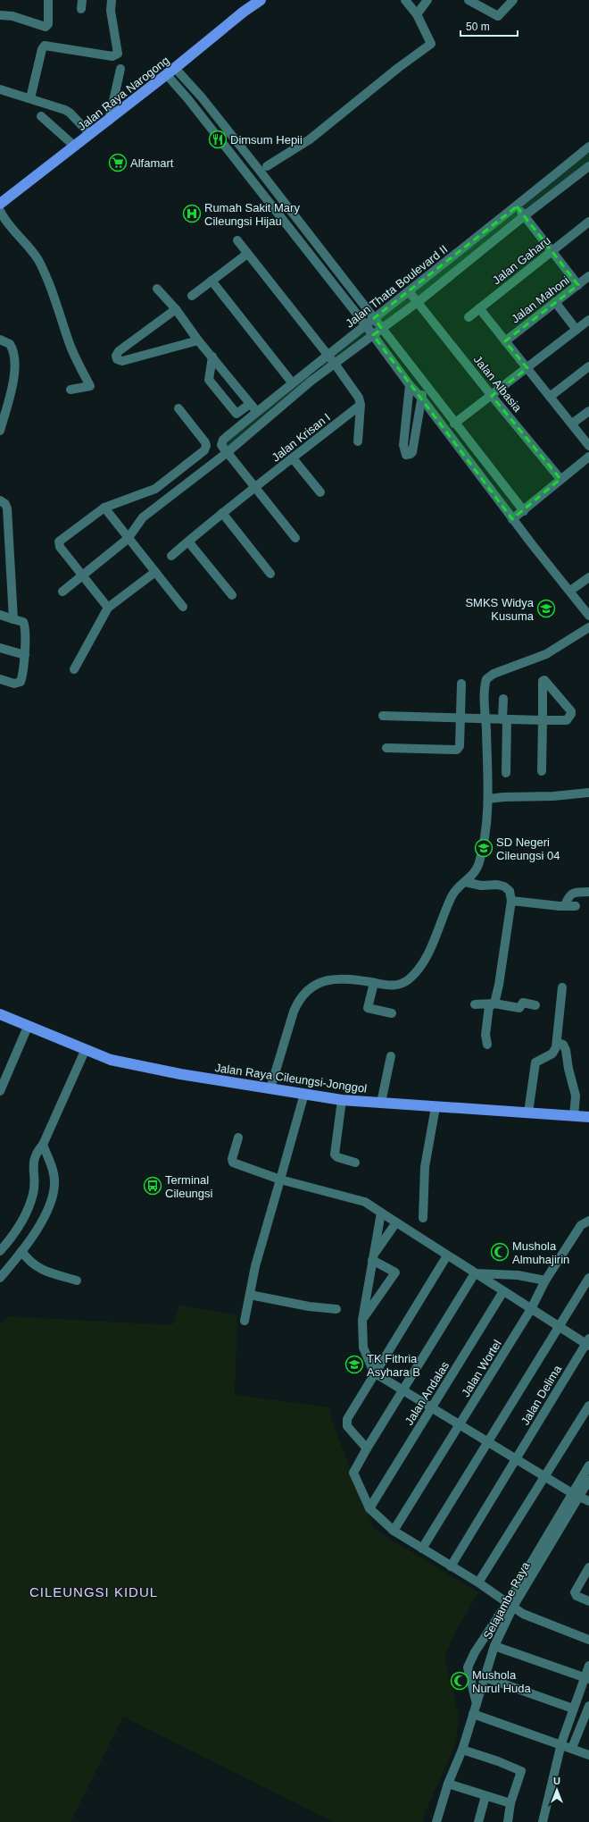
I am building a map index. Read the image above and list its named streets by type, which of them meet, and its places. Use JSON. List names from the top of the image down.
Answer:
{
  "streets": {
    "main road": ["Jalan Raya Narogong", "Jalan Raya Cileungsi-Jonggol"],
    "street": [
      "Jalan Gaharu",
      "Jalan Thata Boulevard II",
      "Jalan Mahoni",
      "Jalan Albasia",
      "Jalan Krisan I",
      "Jalan Wortel",
      "Jalan Andalas",
      "Jalan Delima",
      "Selajambe Raya"
    ]
  },
  "crossings": [
    ["Jalan Thata Boulevard II", "Jalan Albasia"]
  ],
  "districts": ["CILEUNGSI KIDUL"],
  "places": {
    "restaurant": ["Dimsum Hepii"],
    "supermarket": ["Alfamart"],
    "hospital": ["Rumah Sakit Mary Cileungsi Hijau"],
    "school or university": ["SMKS Widya Kusuma", "SD Negeri Cileungsi 04", "TK Fithria Asyhara B"],
    "bus stop": ["Terminal Cileungsi"],
    "mosque": ["Mushola Almuhajirin", "Mushola Nurul Huda"]
  },
  "scale_bar": "50 m",
  "north": "top"
}
